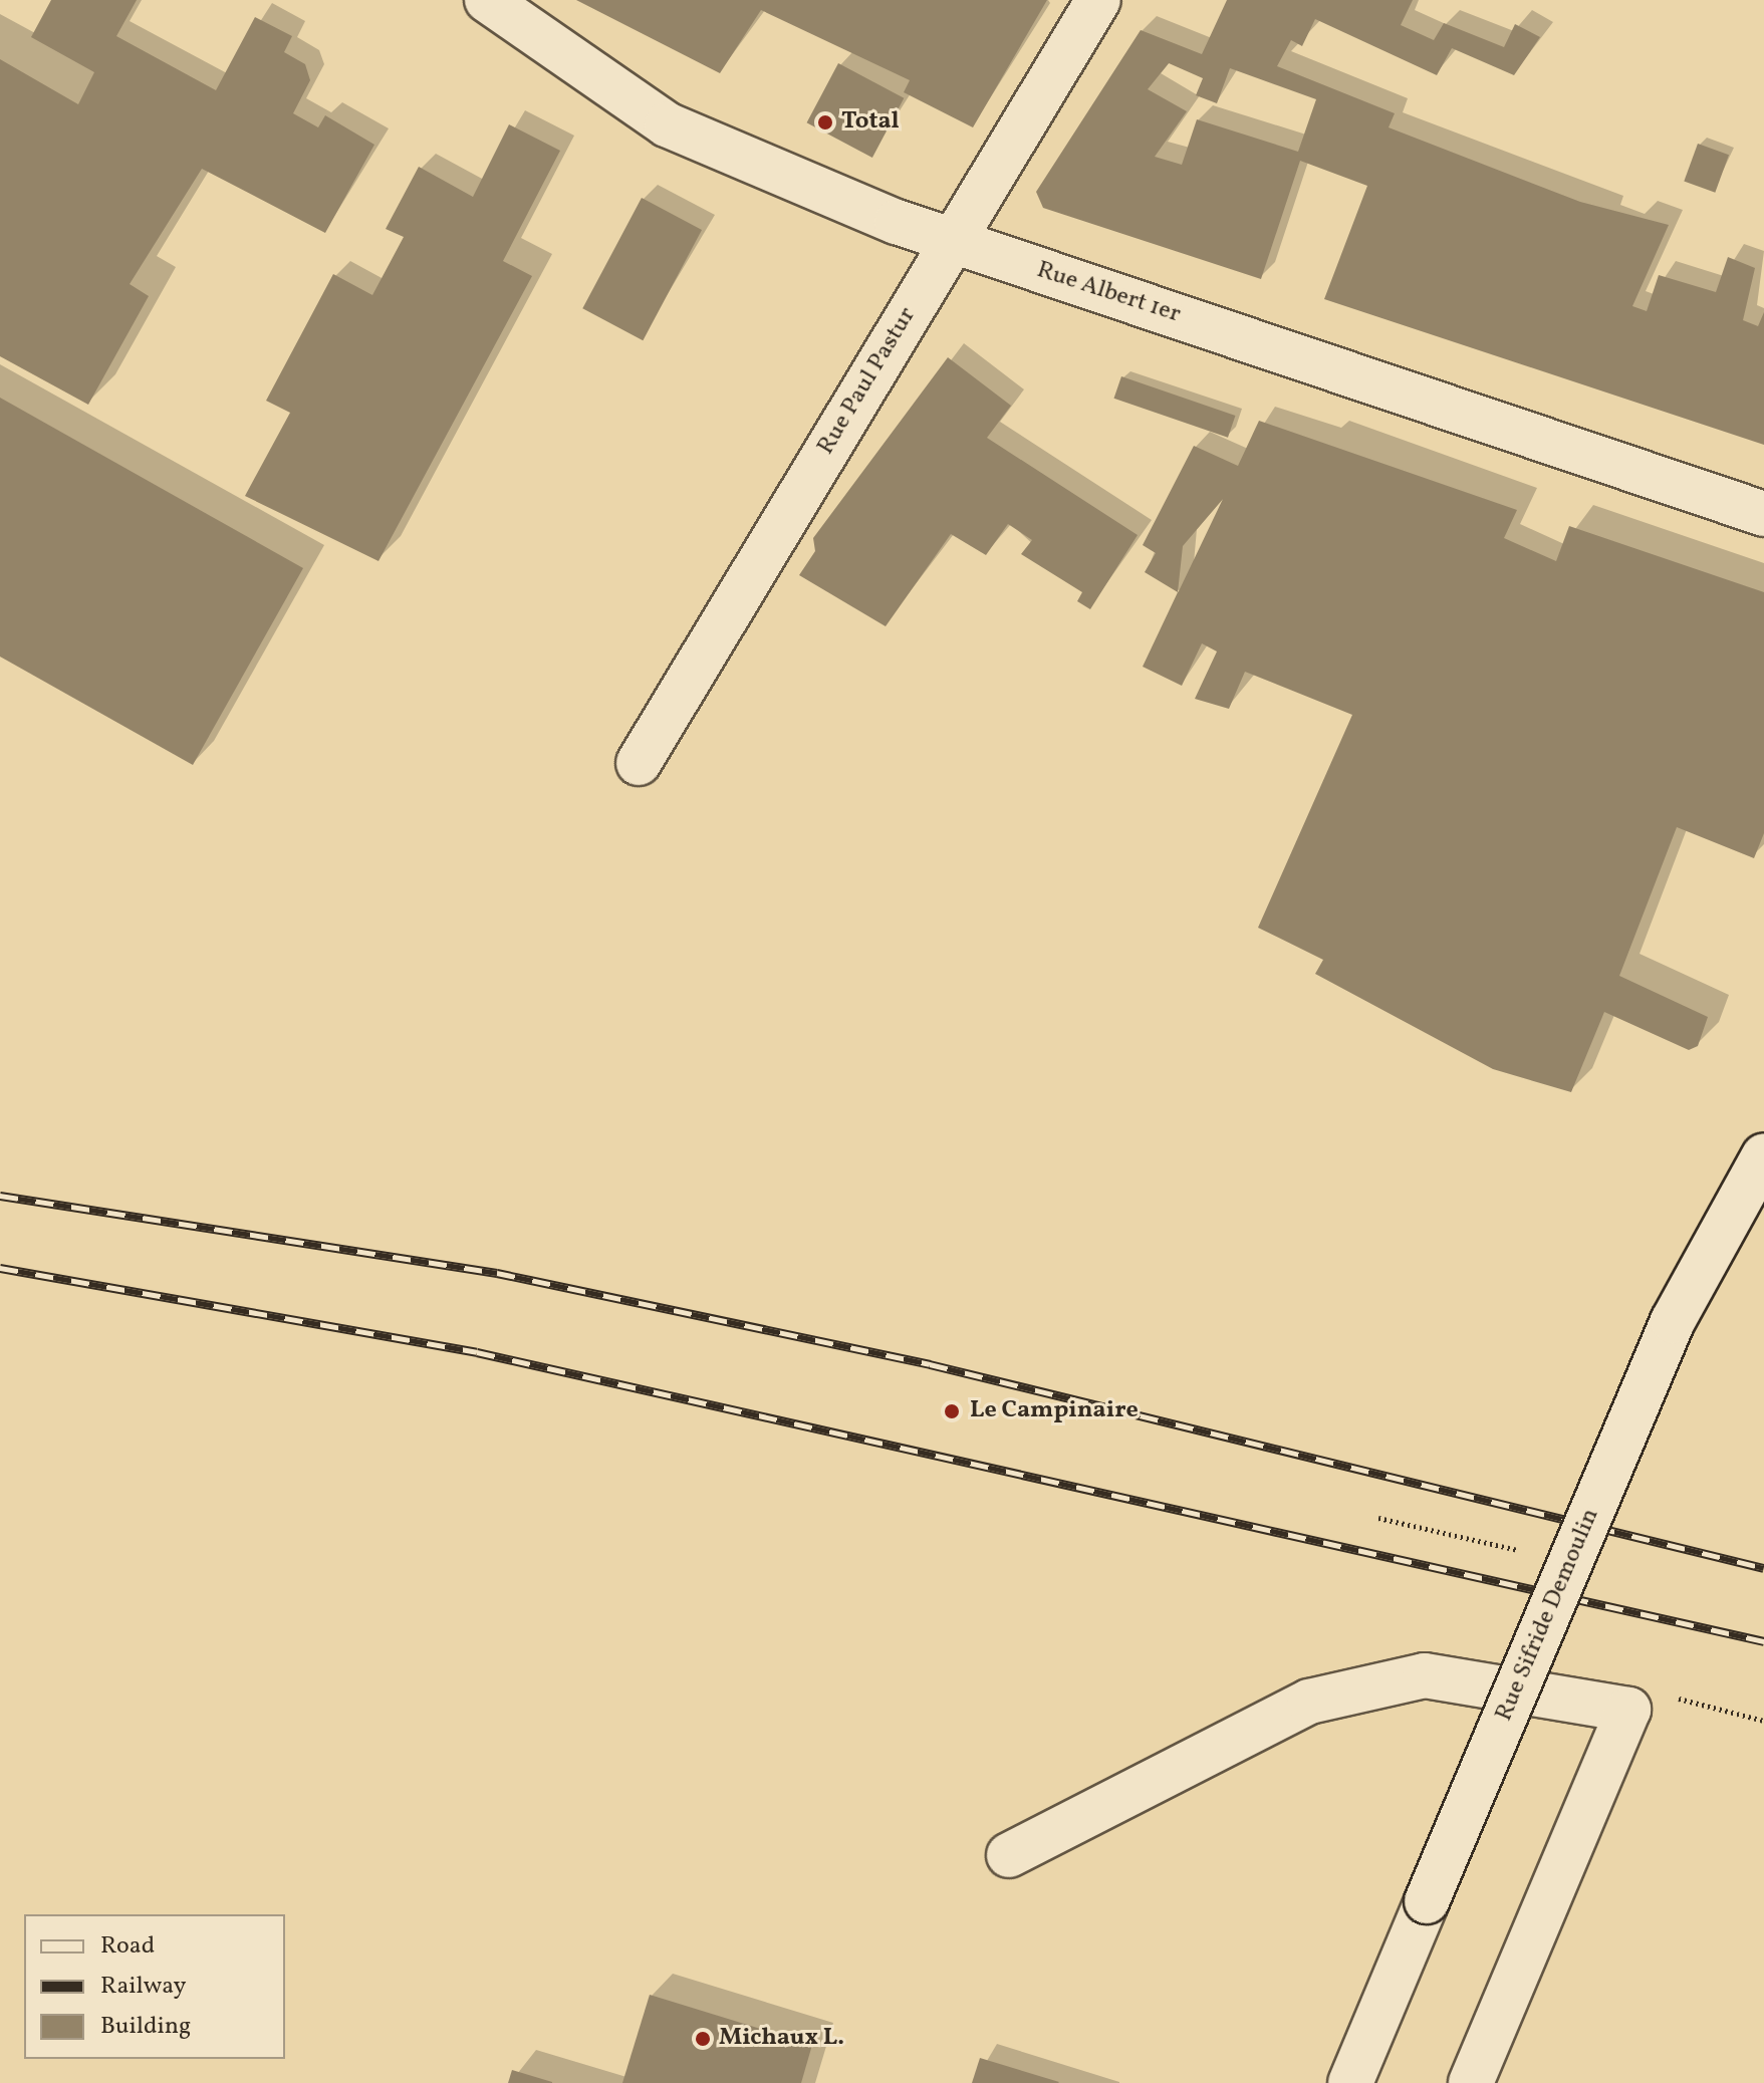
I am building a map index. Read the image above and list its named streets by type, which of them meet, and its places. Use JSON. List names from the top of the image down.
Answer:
{
  "streets": {
    "main road": ["Rue Albert 1er", "Rue Paul Pastur", "Rue Sifride Demoulin"]
  },
  "crossings": [
    ["Rue Albert 1er", "Rue Paul Pastur"]
  ],
  "places": ["Total", "Le Campinaire", "Michaux L."],
  "legend": ["Road", "Railway", "Building"]
}
